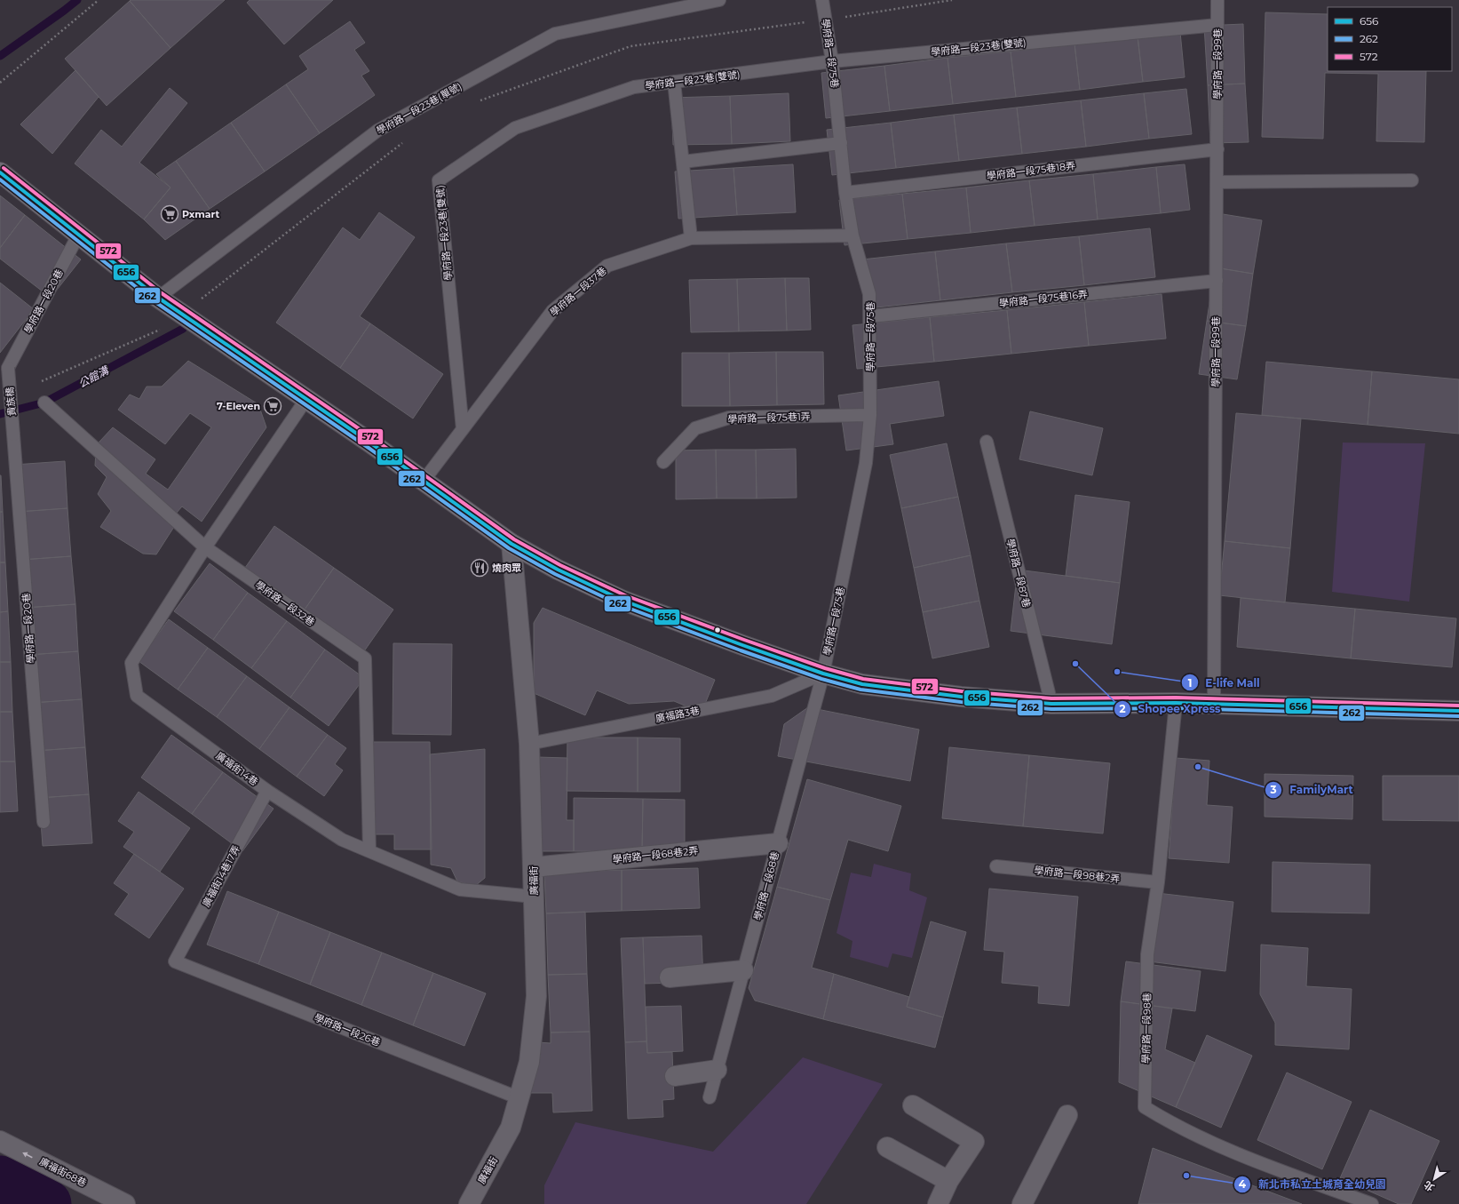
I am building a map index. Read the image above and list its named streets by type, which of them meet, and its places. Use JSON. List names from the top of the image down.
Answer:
{
  "streets": {
    "street": ["學府路一段68巷2弄", "廣福街", "廣福街68巷"],
    "lane": [
      "學府路一段23巷(雙號)",
      "學府路一段75巷",
      "學府路一段99巷",
      "學府路一段23巷(單號)",
      "學府路一段75巷18弄",
      "學府路一段37巷",
      "學府路一段75巷16弄",
      "學府路一段20巷",
      "貴族橋",
      "學府路一段75巷1弄",
      "學府路一段87巷",
      "學府路一段32巷",
      "廣福路3巷",
      "廣福街14巷",
      "學府路一段98巷2弄",
      "廣福街14巷17弄",
      "學府路一段68巷",
      "學府路一段98巷",
      "學府路一段26巷"
    ]
  },
  "crossings": [
    ["學府路一段23巷(雙號)", "學府路一段75巷"],
    ["學府路一段23巷(雙號)", "學府路一段99巷"],
    ["學府路一段23巷(雙號)", "學府路一段37巷"],
    ["學府路一段75巷", "學府路一段75巷18弄"],
    ["學府路一段75巷", "學府路一段37巷"],
    ["學府路一段75巷", "學府路一段75巷16弄"],
    ["學府路一段75巷", "學府路一段75巷1弄"],
    ["學府路一段75巷", "廣福路3巷"],
    ["學府路一段75巷", "學府路一段68巷"],
    ["學府路一段99巷", "學府路一段75巷18弄"],
    ["學府路一段99巷", "學府路一段75巷16弄"],
    ["學府路一段20巷", "貴族橋"],
    ["學府路一段32巷", "廣福街14巷"],
    ["廣福路3巷", "廣福街"],
    ["廣福路3巷", "學府路一段68巷"],
    ["廣福街14巷", "廣福街14巷17弄"],
    ["廣福街14巷", "廣福街"],
    ["學府路一段68巷2弄", "廣福街"],
    ["學府路一段68巷2弄", "學府路一段68巷"],
    ["學府路一段98巷2弄", "學府路一段98巷"],
    ["廣福街14巷17弄", "學府路一段26巷"],
    ["廣福街", "學府路一段26巷"]
  ],
  "one_way": ["廣福街68巷"],
  "water": ["公館溝"],
  "places": {
    "supermarket": ["Pxmart", "7-Eleven"],
    "restaurant": ["燒肉眾"],
    "other": [
      "Shopee Xpress",
      "E-life Mall",
      "FamilyMart",
      "新北市私立土城育全幼兒園"
    ]
  },
  "lines": ["transit line 572", "transit line 656", "transit line 262"],
  "legend": ["656", "262", "572"],
  "north": "bottom left"
}
